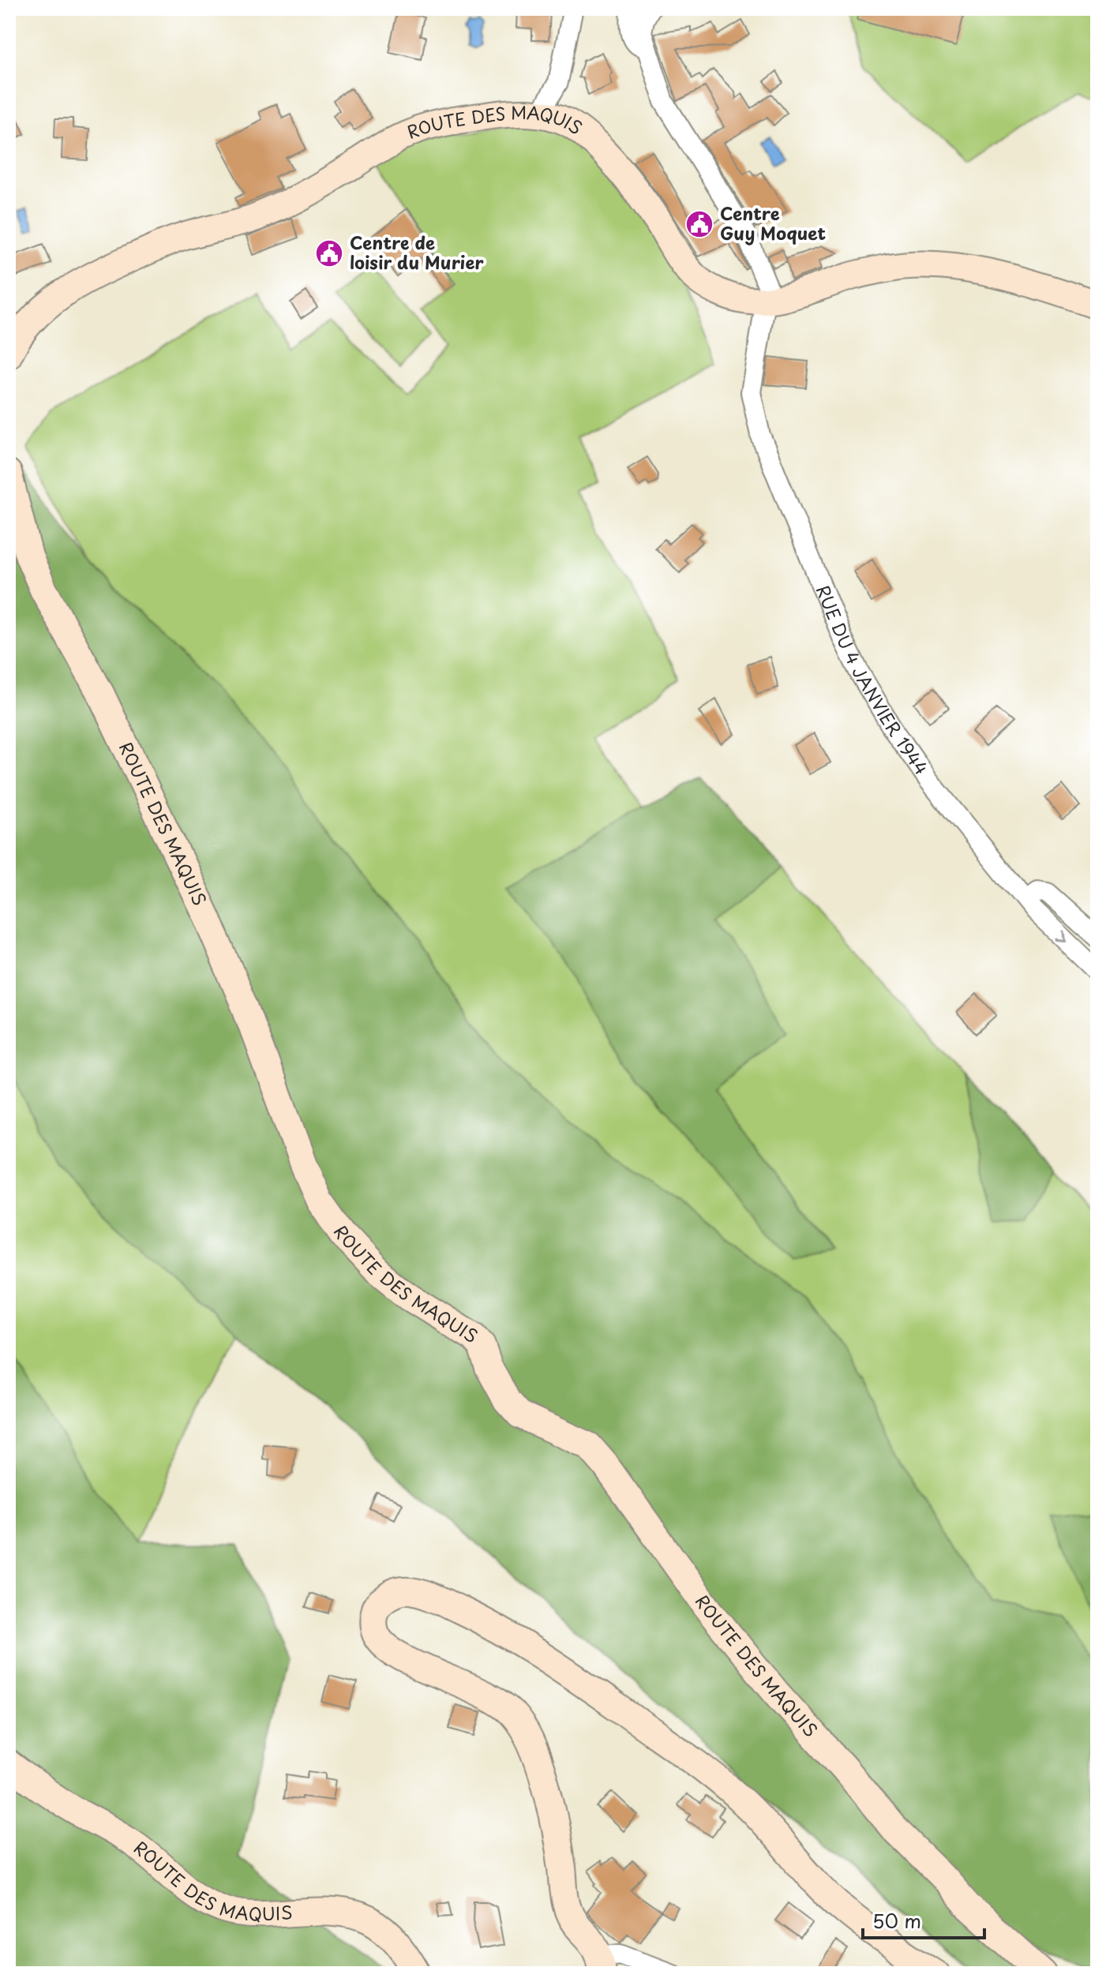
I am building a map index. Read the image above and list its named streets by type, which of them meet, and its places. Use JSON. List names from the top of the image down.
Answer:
{
  "streets": {
    "street": ["ROUTE DES MAQUIS", "RUE DU 4 JANVIER 1944"]
  },
  "crossings": [
    ["ROUTE DES MAQUIS", "RUE DU 4 JANVIER 1944"]
  ],
  "places": {
    "public building": ["Centre Guy Moquet", "Centre de loisir du Murier"]
  },
  "scale_bar": "50 m"
}
